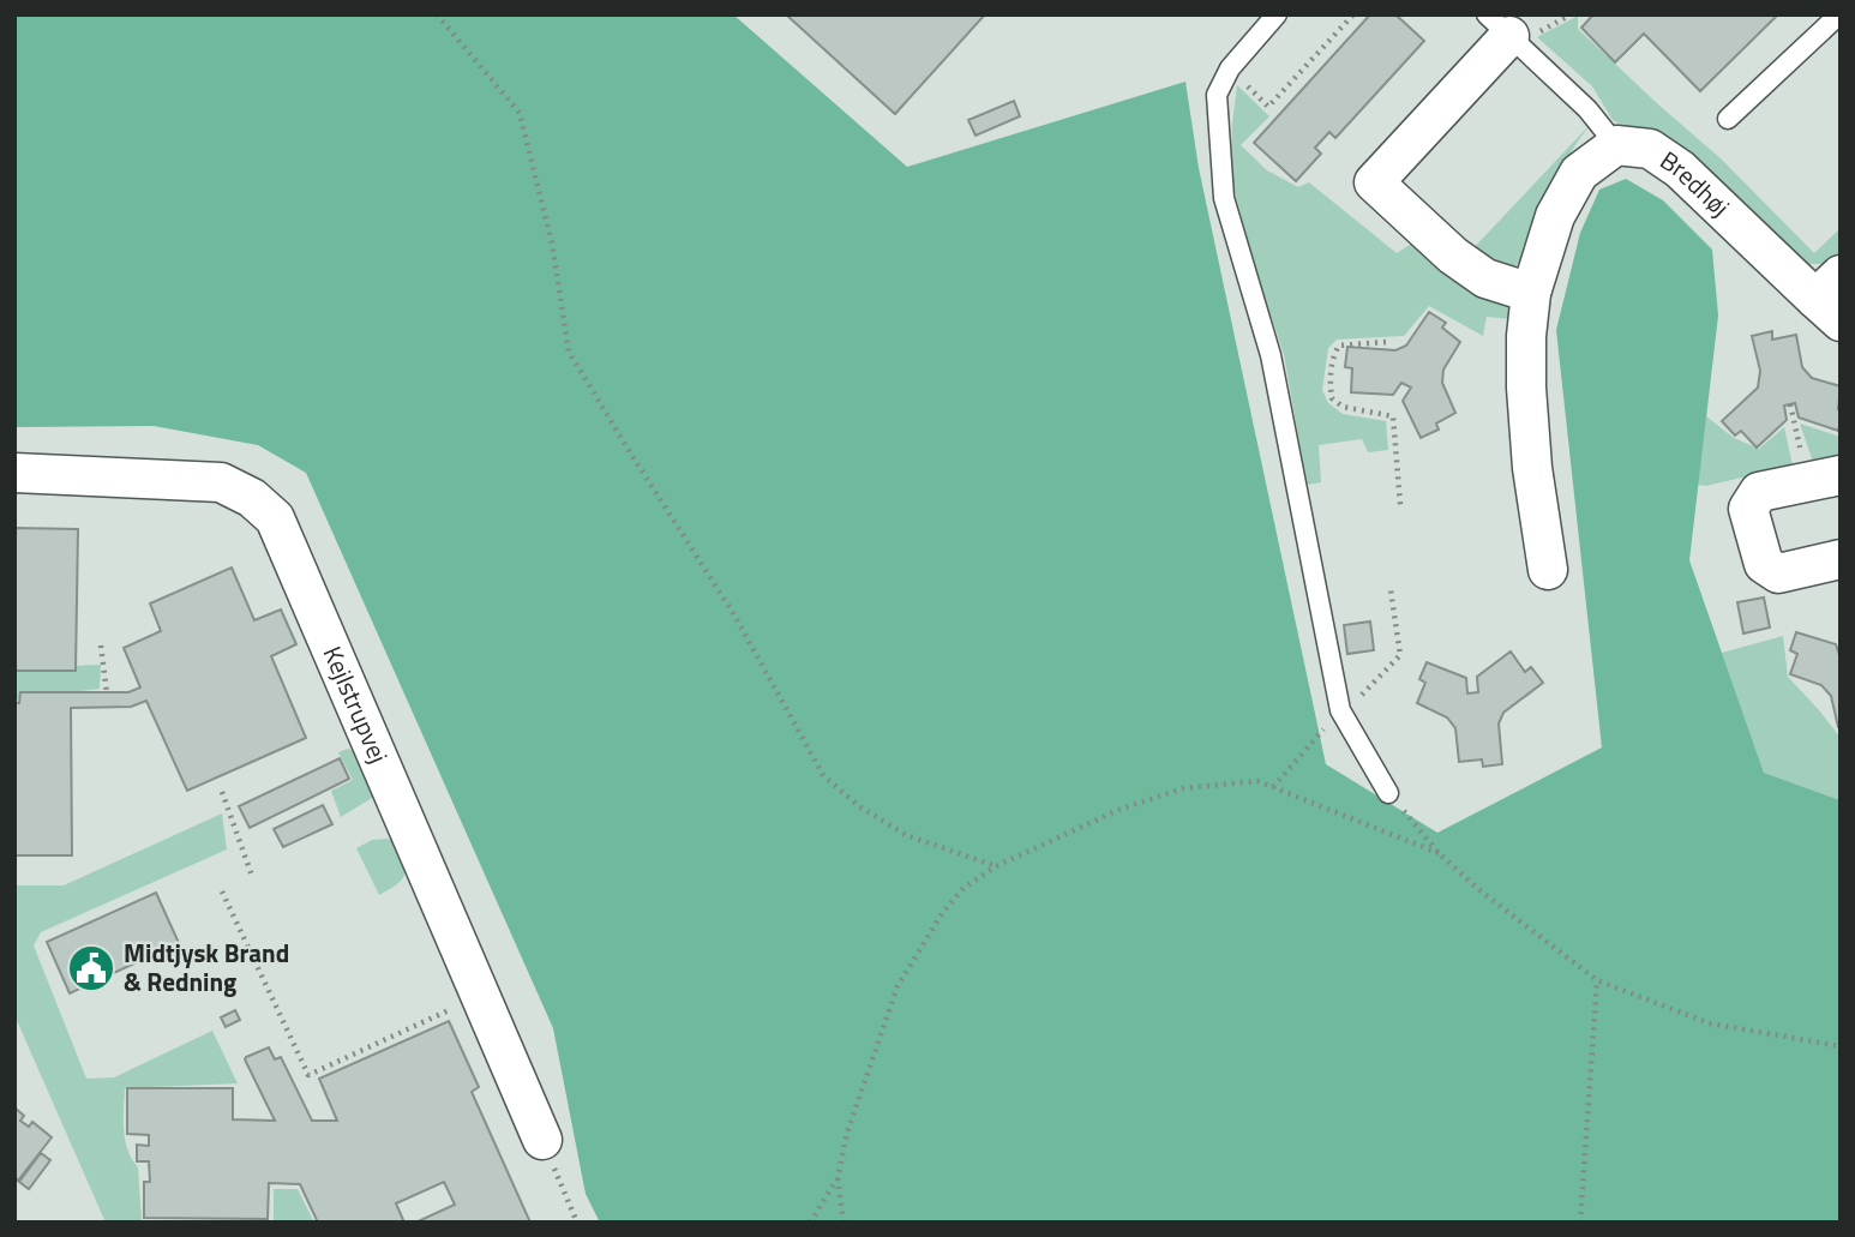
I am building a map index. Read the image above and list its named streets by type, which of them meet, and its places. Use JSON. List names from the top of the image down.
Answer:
{
  "streets": {
    "street": ["Bredhøj", "Kejlstrupvej"]
  },
  "places": {
    "public building": ["Midtjysk Brand & Redning"]
  }
}
